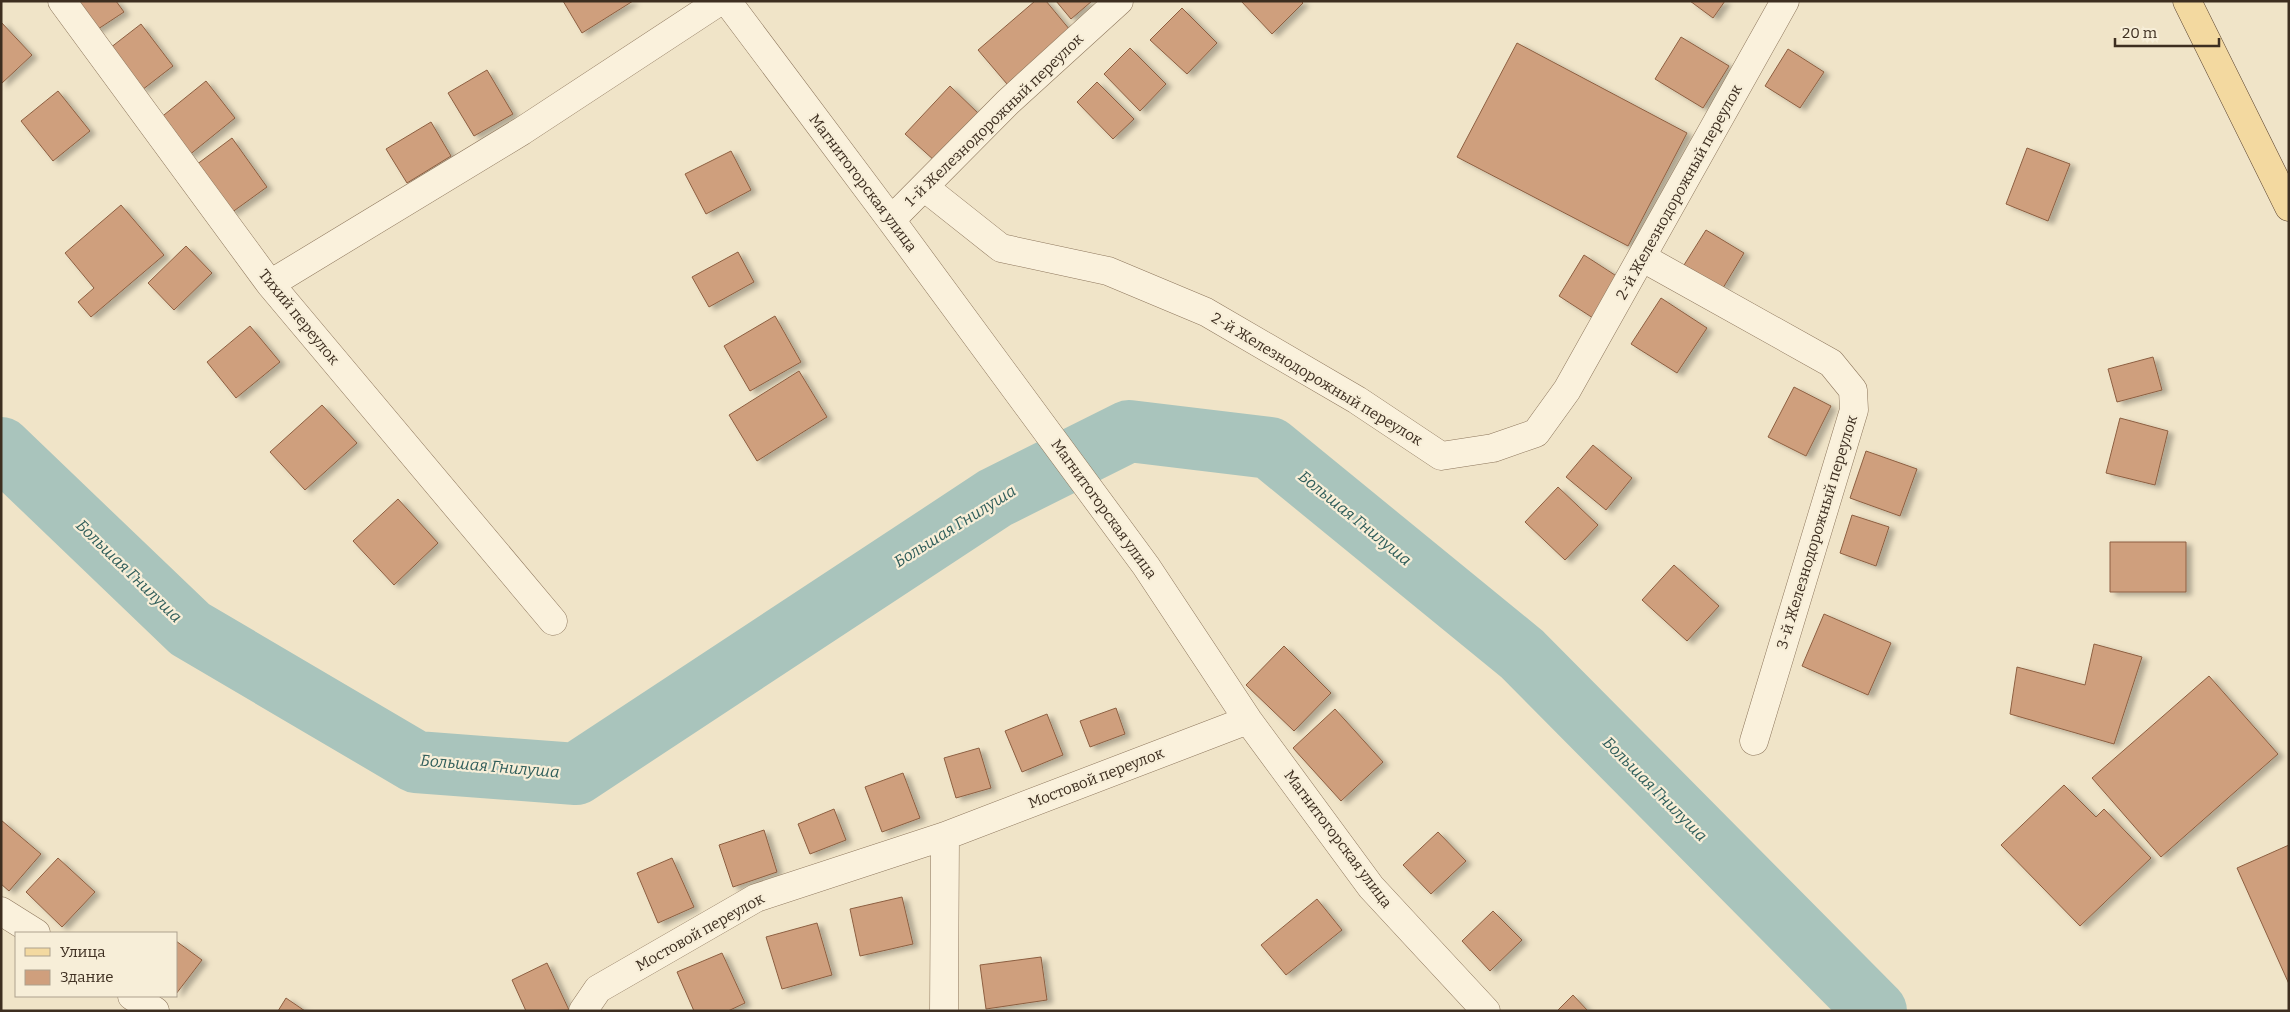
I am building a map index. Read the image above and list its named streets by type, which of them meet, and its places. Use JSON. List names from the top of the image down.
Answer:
{
  "streets": {
    "street": [
      "1-й Железнодорожный переулок",
      "Магнитогорская улица",
      "2-й Железнодорожный переулок",
      "Тихий переулок",
      "3-й Железнодорожный переулок",
      "Мостовой переулок"
    ]
  },
  "crossings": [
    ["1-й Железнодорожный переулок", "Магнитогорская улица"],
    ["1-й Железнодорожный переулок", "2-й Железнодорожный переулок"],
    ["Магнитогорская улица", "Мостовой переулок"],
    ["2-й Железнодорожный переулок", "3-й Железнодорожный переулок"]
  ],
  "water": ["Большая Гнилуша"],
  "legend": ["Улица", "Здание"],
  "scale_bar": "20 m"
}
